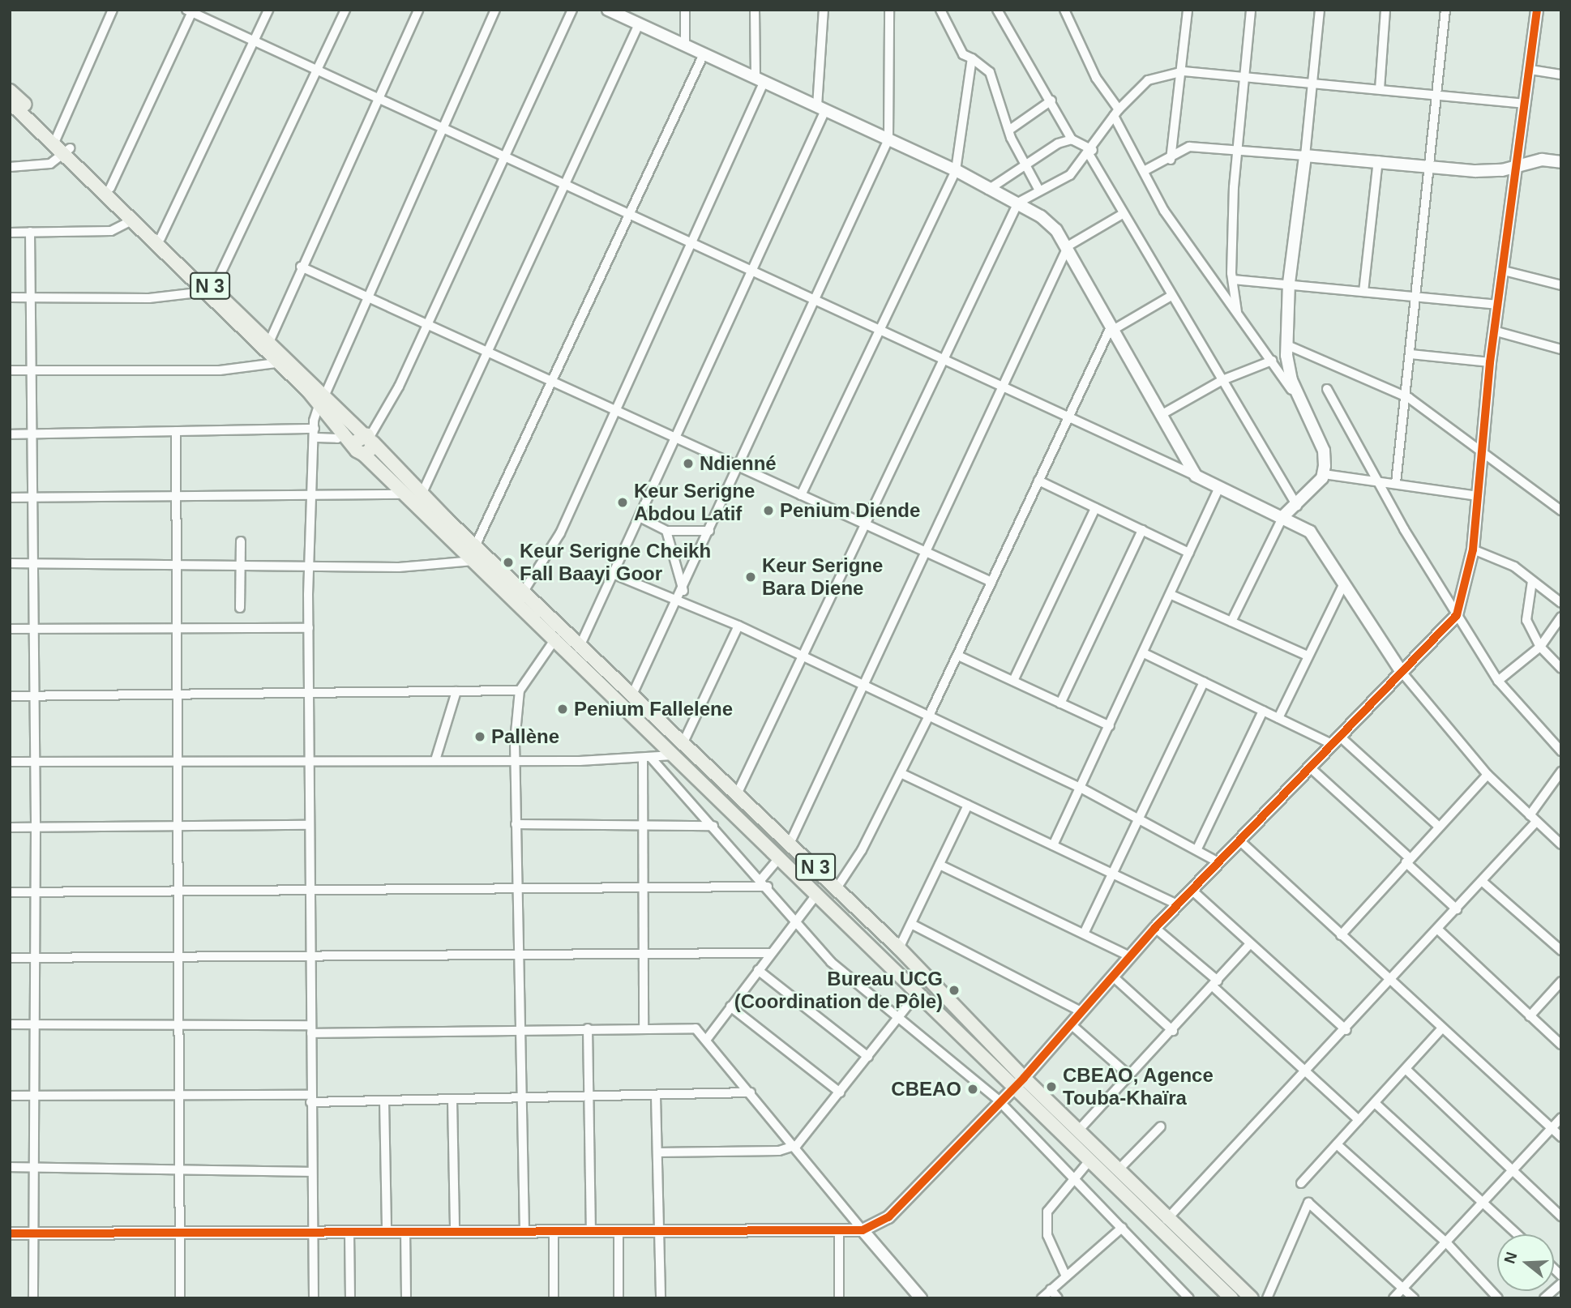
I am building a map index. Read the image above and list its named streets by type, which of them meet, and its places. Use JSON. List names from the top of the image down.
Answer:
{
  "streets": {
    "main road": ["N 3"]
  },
  "places": [
    "Ndienné",
    "Keur Serigne Abdou Latif",
    "Penium Diende",
    "Keur Serigne Cheikh Fall Baayi Goor",
    "Keur Serigne Bara Diene",
    "Penium Fallelene",
    "Pallène",
    "Bureau UCG (Coordination de Pôle)",
    "CBEAO, Agence Touba-Khaïra",
    "CBEAO"
  ],
  "north": "left"
}
